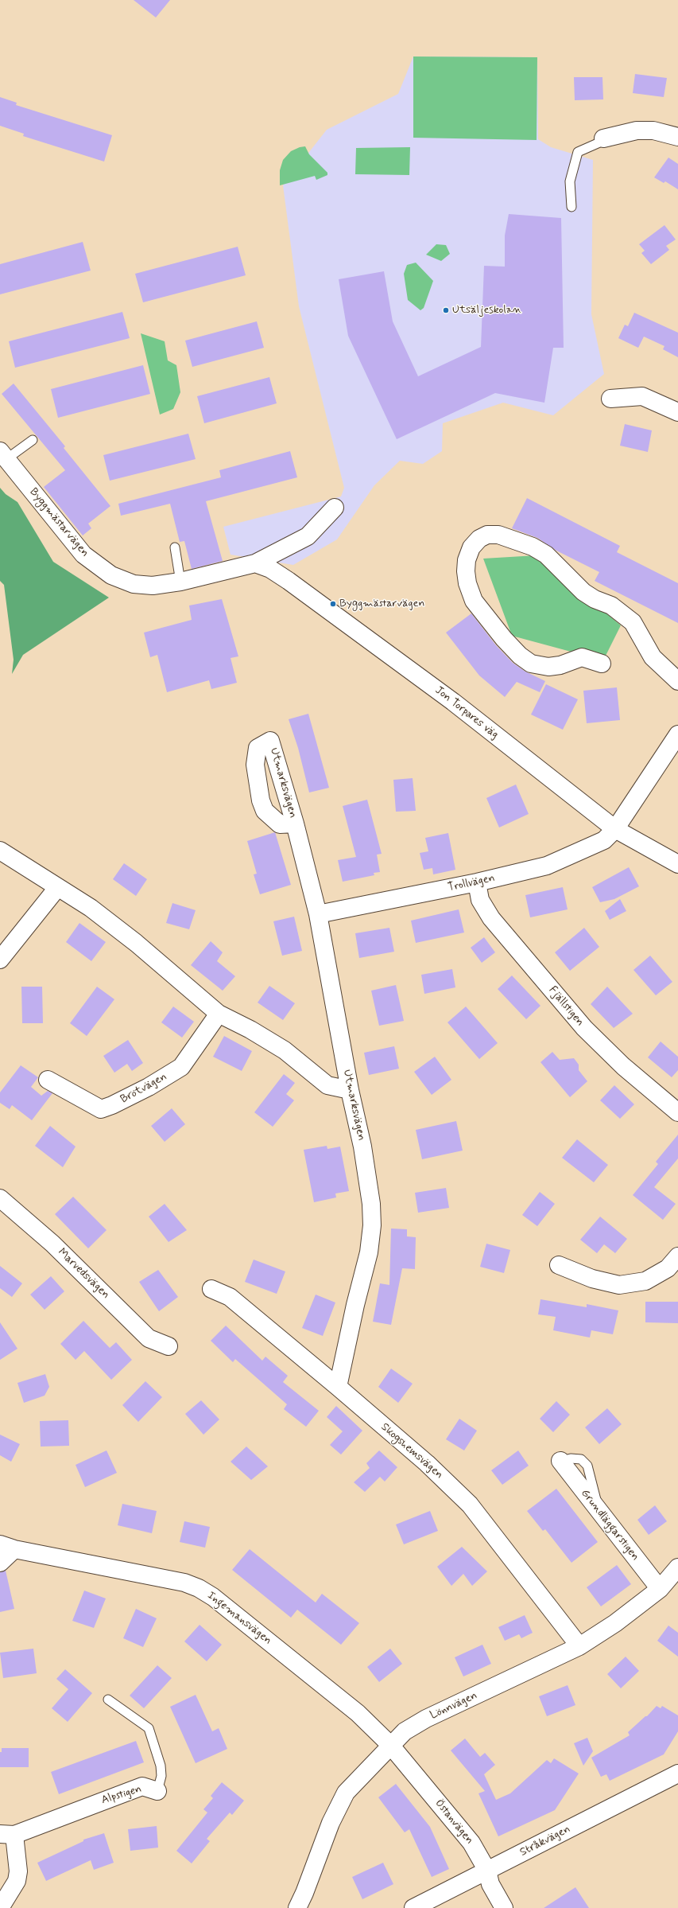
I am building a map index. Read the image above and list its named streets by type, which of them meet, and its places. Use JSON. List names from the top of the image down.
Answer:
{
  "streets": {
    "street": [
      "Byggmästarvägen",
      "Jon Torpares väg",
      "Utmarksvägen",
      "Trollvägen",
      "Fjällstigen",
      "Brötvägen",
      "Marvedsvägen",
      "Skogshemsvägen",
      "Grundläggarstigen",
      "Ingemansvägen",
      "Lönnvägen",
      "Alpstigen",
      "Östanvägen",
      "Stråkvägen"
    ]
  },
  "crossings": [
    ["Byggmästarvägen", "Jon Torpares väg"],
    ["Jon Torpares väg", "Trollvägen"],
    ["Utmarksvägen", "Trollvägen"],
    ["Utmarksvägen", "Skogshemsvägen"],
    ["Trollvägen", "Fjällstigen"],
    ["Skogshemsvägen", "Lönnvägen"],
    ["Grundläggarstigen", "Lönnvägen"],
    ["Ingemansvägen", "Lönnvägen"],
    ["Ingemansvägen", "Östanvägen"],
    ["Lönnvägen", "Östanvägen"],
    ["Östanvägen", "Stråkvägen"]
  ],
  "places": ["Utsäljeskolan", "Byggmästarvägen"]
}
